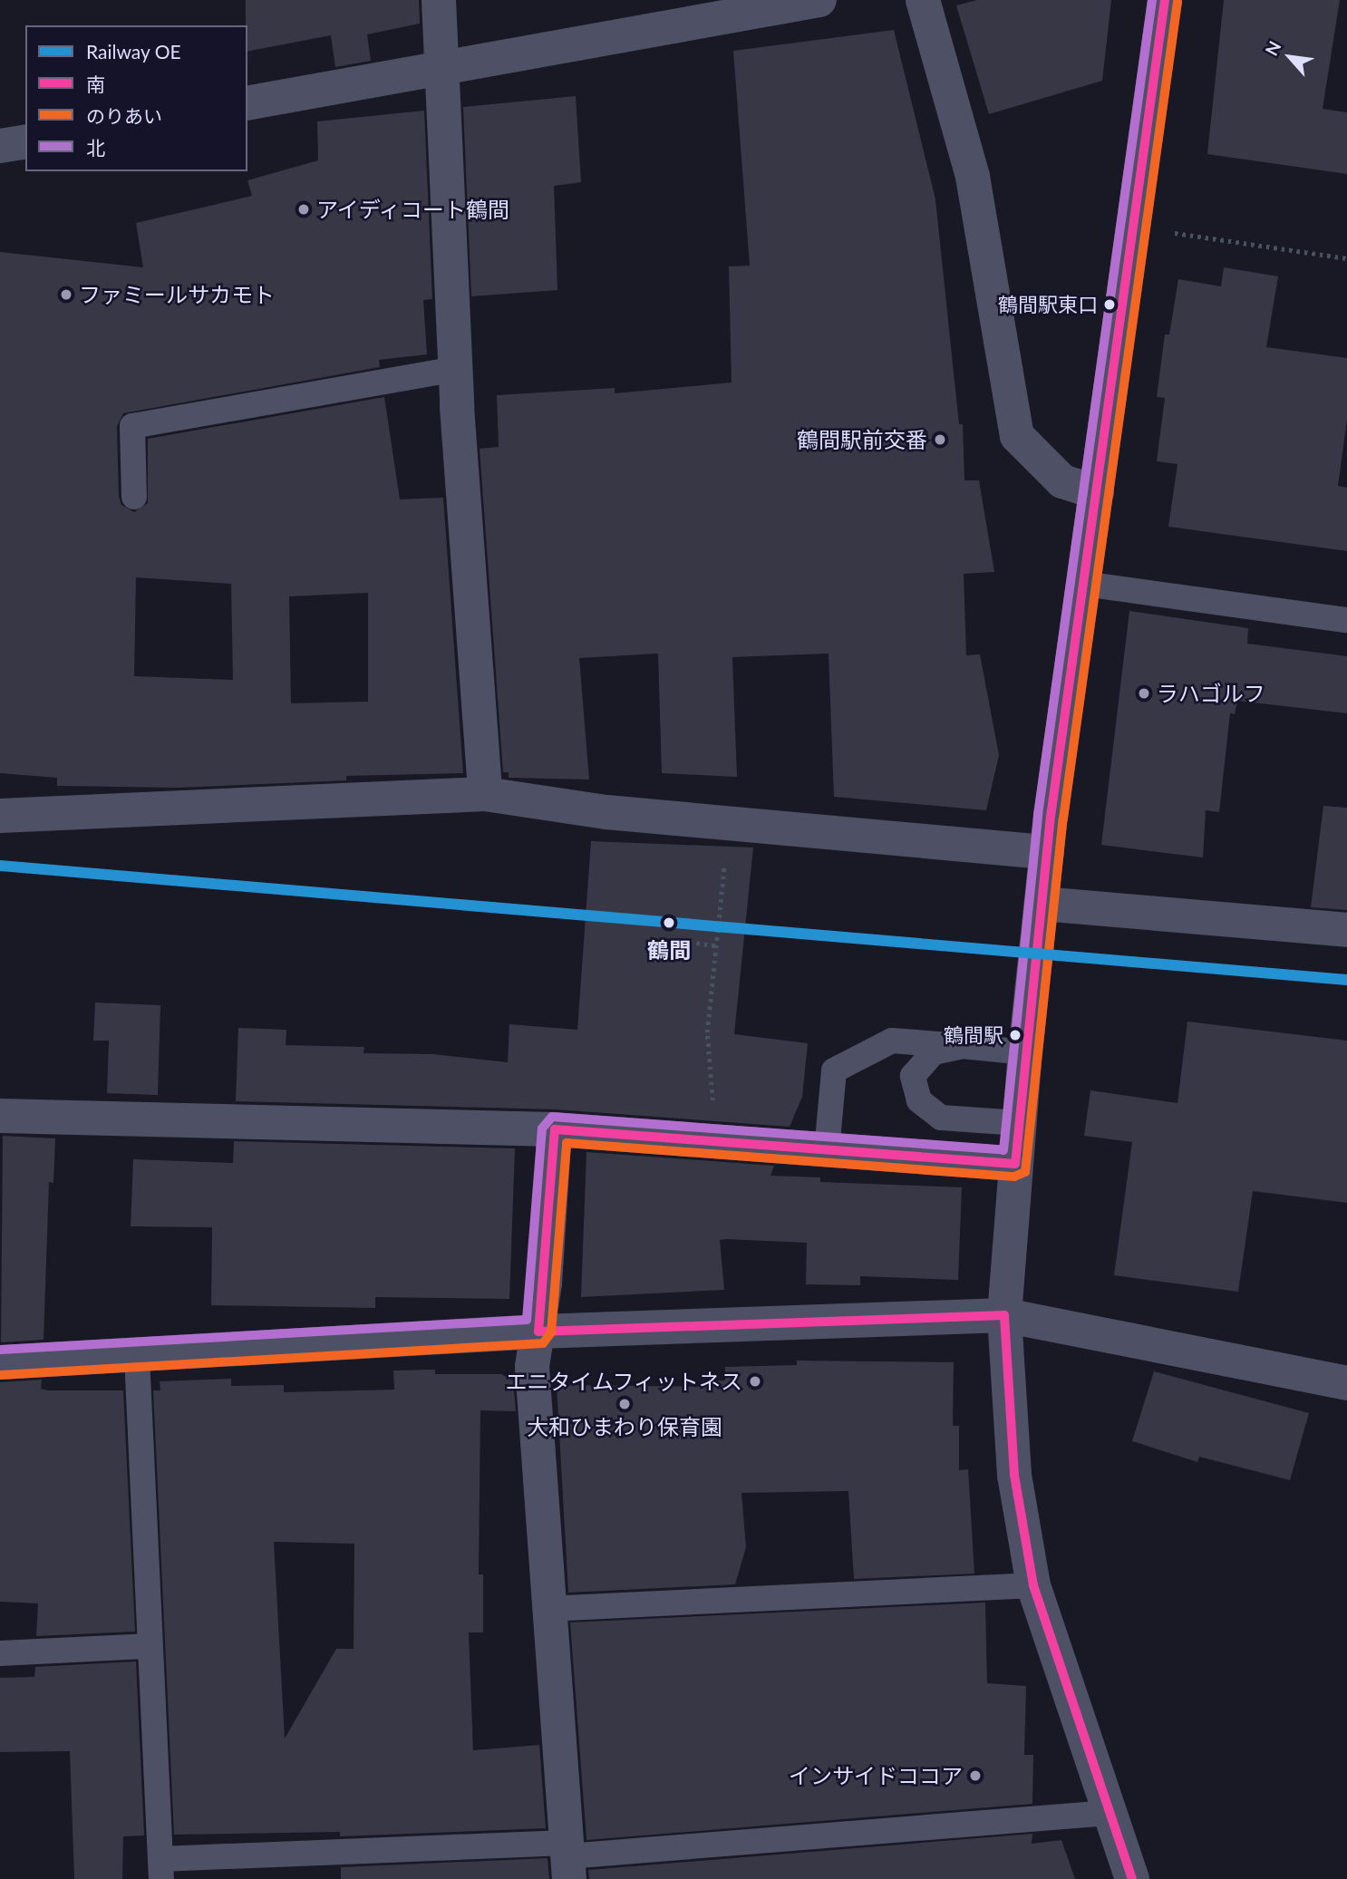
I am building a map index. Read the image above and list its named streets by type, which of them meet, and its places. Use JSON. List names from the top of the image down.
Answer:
{
  "places": [
    "アイディコート鶴間",
    "ファミールサカモト",
    "鶴間駅東口",
    "鶴間駅前交番",
    "ラハゴルフ",
    "鶴間",
    "鶴間駅",
    "エニタイムフィットネス",
    "大和ひまわり保育園",
    "インサイドココア"
  ],
  "lines": [
    "transit line 南",
    "transit line 北",
    "transit line のりあい",
    "rail line OE"
  ],
  "legend": [
    "Railway OE",
    "南",
    "のりあい",
    "北"
  ],
  "north": "top left"
}
